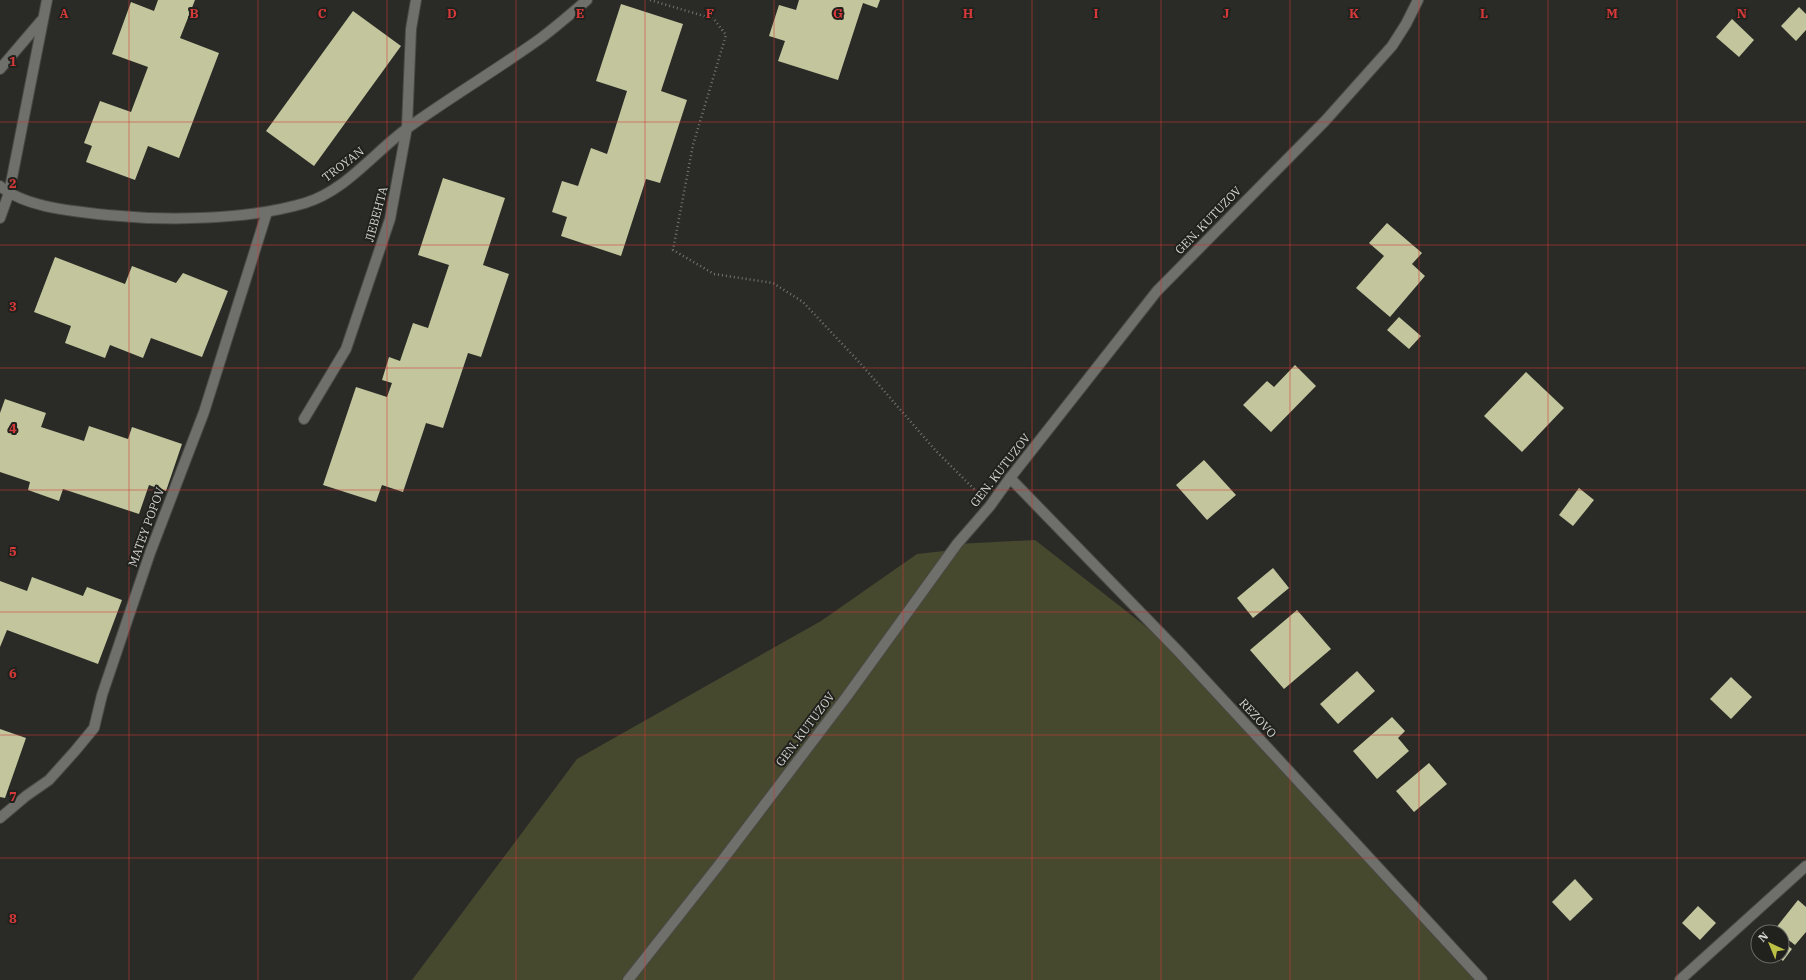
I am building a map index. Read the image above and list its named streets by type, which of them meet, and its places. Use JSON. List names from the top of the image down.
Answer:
{
  "streets": {
    "street": [
      "TROYAN",
      "ЛЕВЕНТА",
      "GEN. KUTUZOV",
      "MATEY POPOV",
      "REZOVO"
    ]
  },
  "crossings": [
    ["TROYAN", "ЛЕВЕНТА"],
    ["TROYAN", "MATEY POPOV"],
    ["GEN. KUTUZOV", "REZOVO"]
  ],
  "north": "top left",
  "grid": {
    "columns": [
      "A",
      "B",
      "C",
      "D",
      "E",
      "F",
      "G",
      "H",
      "I",
      "J",
      "K",
      "L",
      "M",
      "N"
    ],
    "rows": [
      "1",
      "2",
      "3",
      "4",
      "5",
      "6",
      "7",
      "8"
    ]
  }
}
